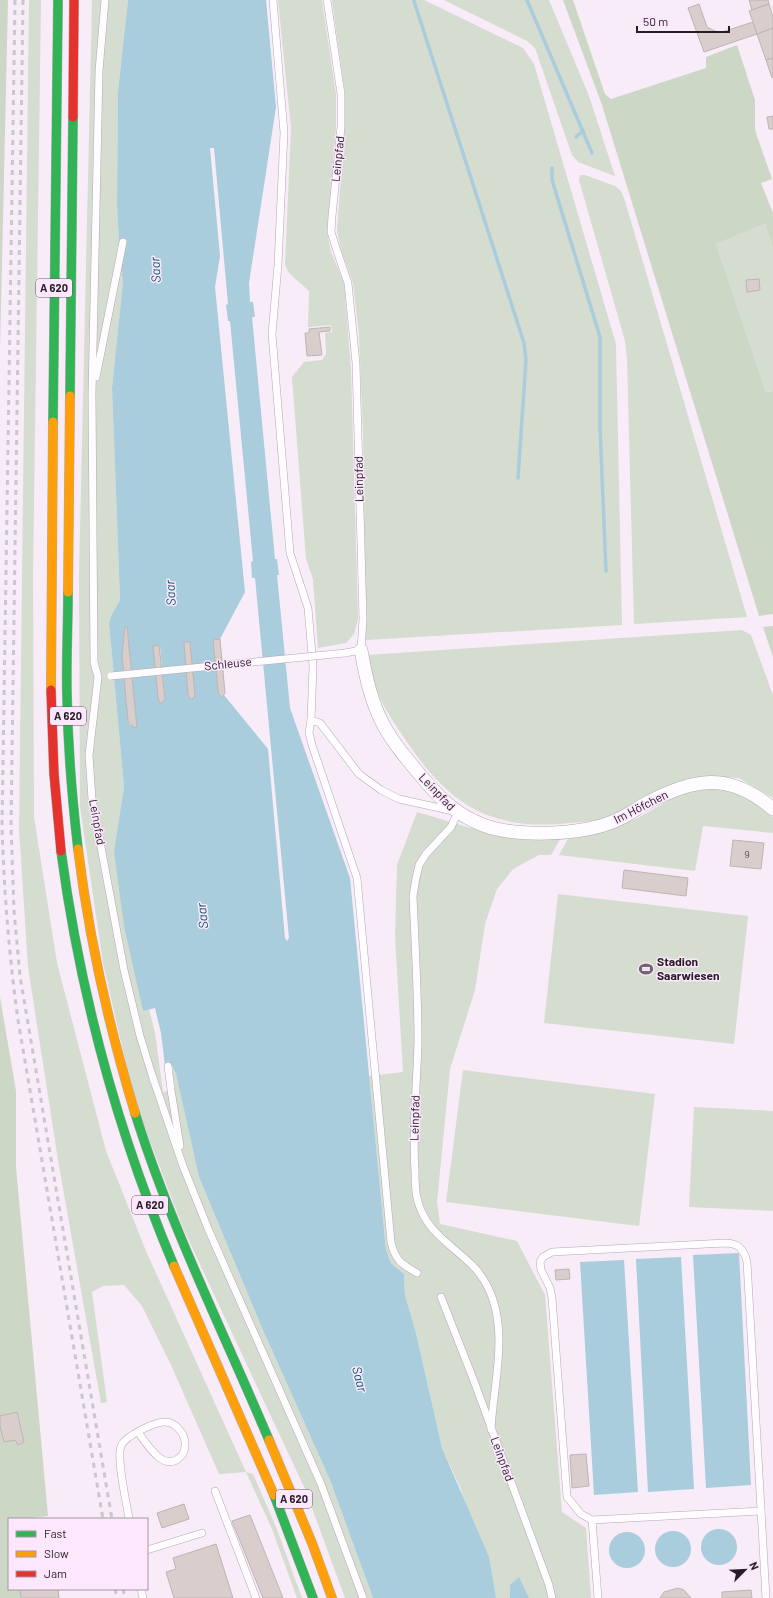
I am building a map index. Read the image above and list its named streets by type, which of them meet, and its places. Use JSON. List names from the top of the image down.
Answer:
{
  "streets": {
    "highway": ["A 620"],
    "street": ["Leinpfad", "Im Höfchen"],
    "lane": ["Schleuse"]
  },
  "crossings": [
    ["Leinpfad", "Schleuse"],
    ["Leinpfad", "Im Höfchen"]
  ],
  "water": ["Saar"],
  "places": {
    "sports": ["Stadion Saarwiesen"]
  },
  "house_numbers": ["9"],
  "legend": ["Fast", "Slow", "Jam"],
  "scale_bar": "50 m",
  "north": "top right"
}
